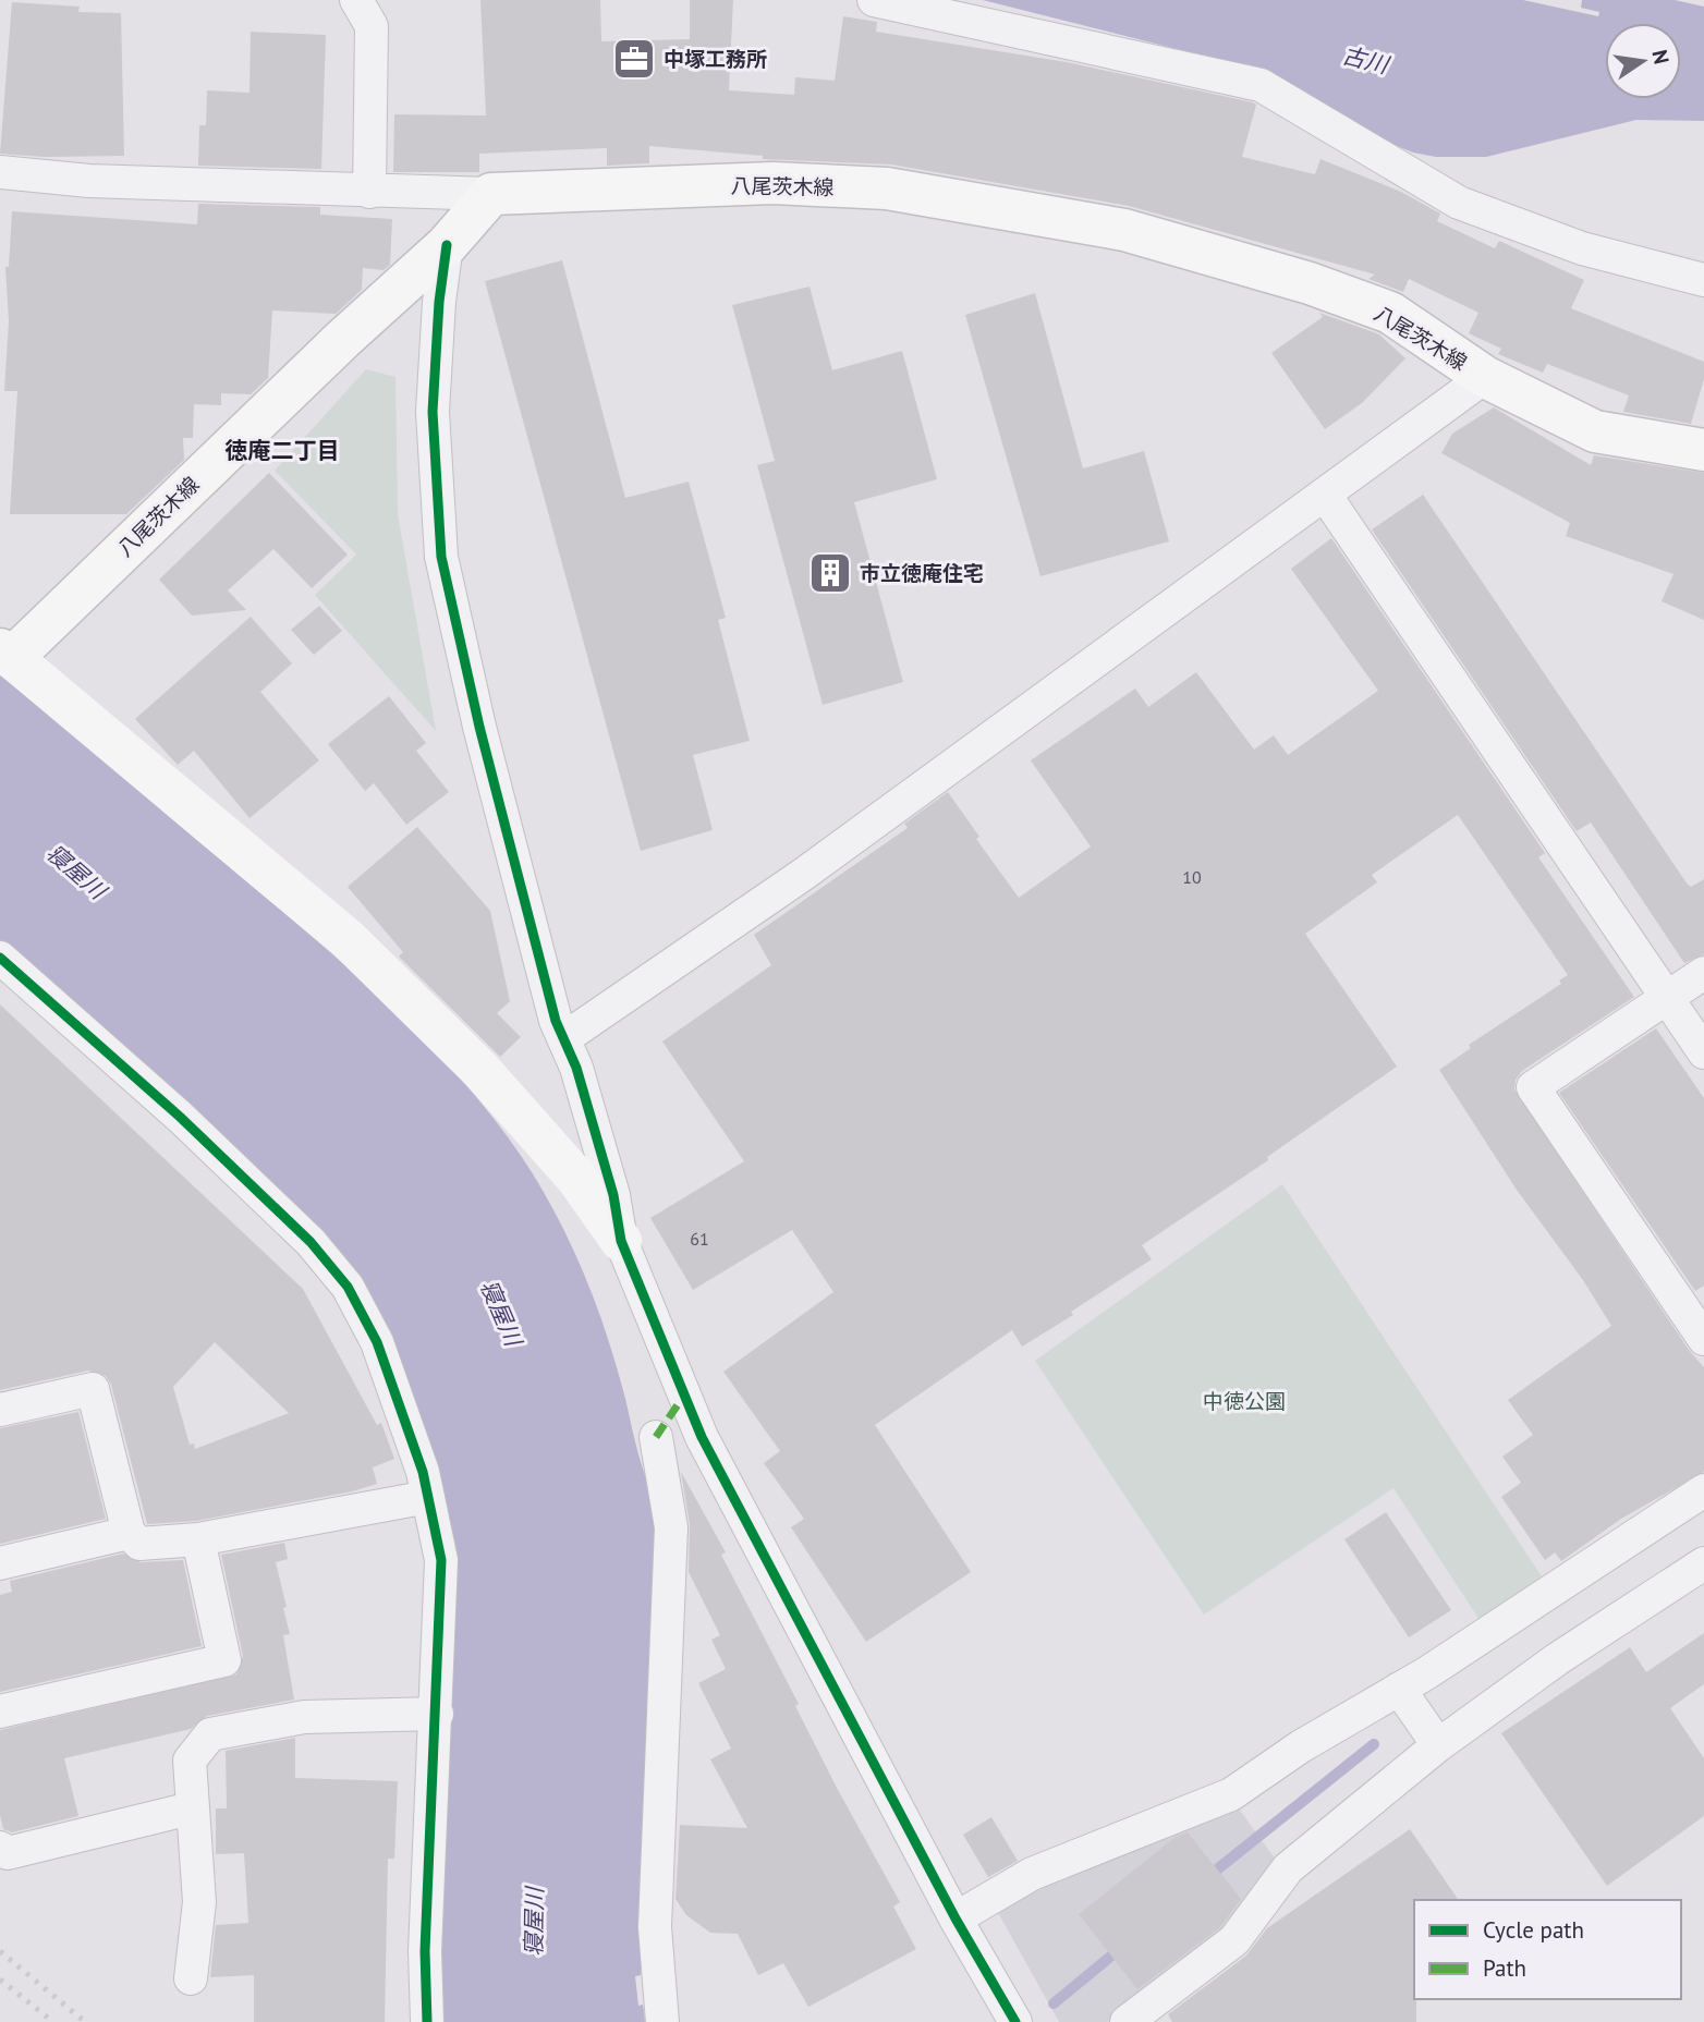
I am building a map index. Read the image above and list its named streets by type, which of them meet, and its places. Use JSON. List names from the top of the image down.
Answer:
{
  "streets": {
    "main road": ["八尾茨木線"]
  },
  "districts": ["徳庵二丁目"],
  "water": ["古川", "寝屋川"],
  "parks": ["中徳公園"],
  "places": {
    "office": ["中塚工務所"],
    "building": ["市立徳庵住宅"]
  },
  "house_numbers": ["10", "61"],
  "legend": ["Cycle path", "Path"],
  "north": "right"
}
